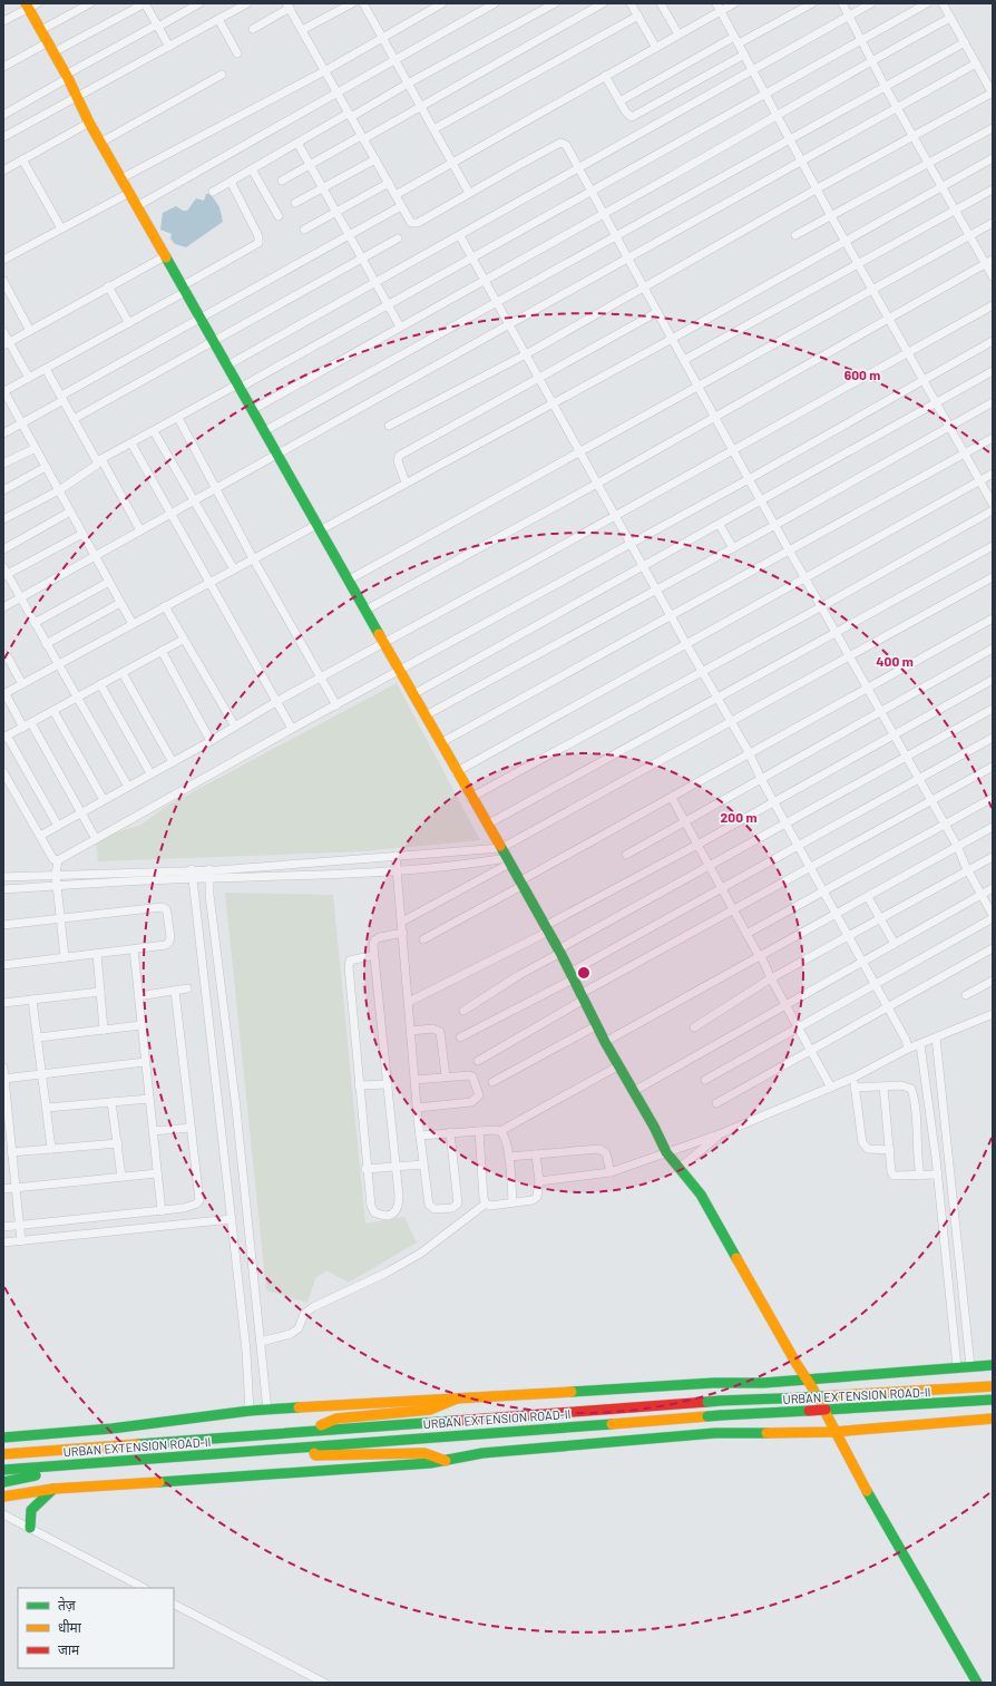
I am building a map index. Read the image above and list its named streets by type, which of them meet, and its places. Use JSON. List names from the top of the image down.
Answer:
{
  "streets": {
    "main road": ["URBAN EXTENSION ROAD-II"]
  },
  "legend": ["तेज़", "धीमा", "जाम"],
  "rings": ["600 m", "400 m", "200 m"]
}
